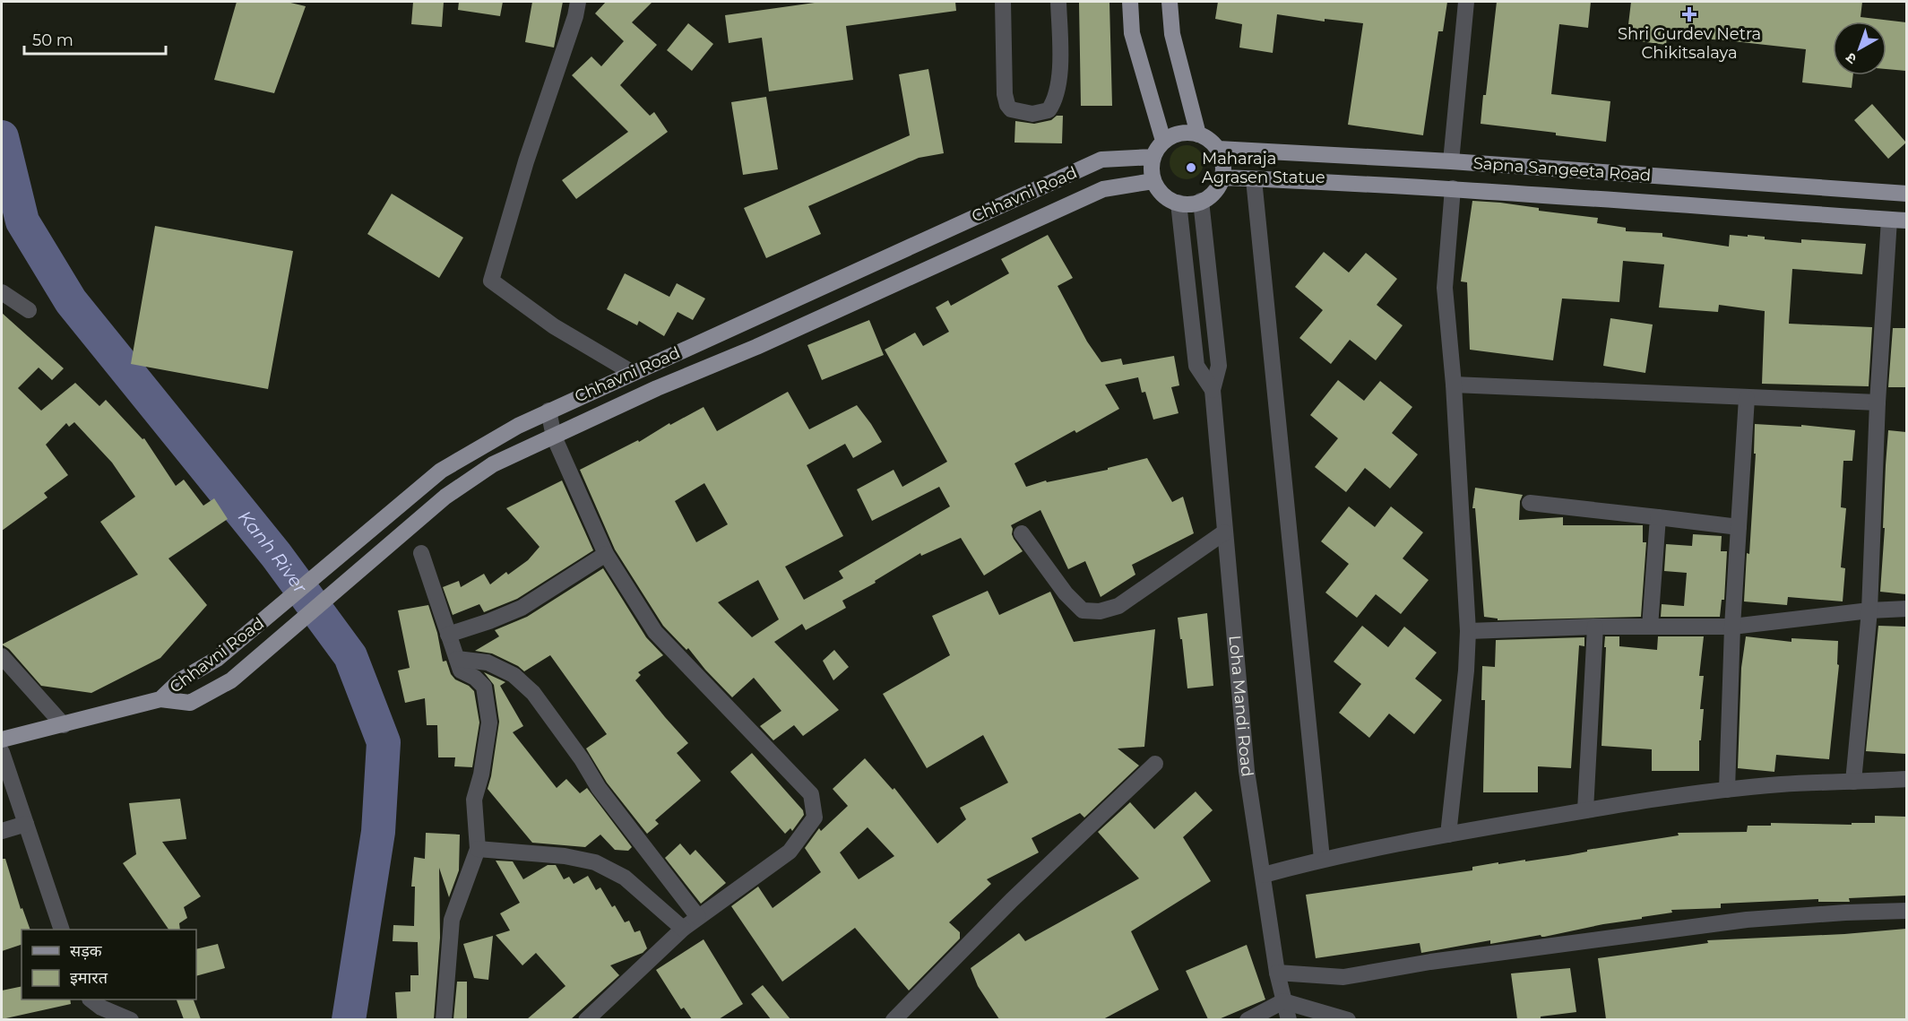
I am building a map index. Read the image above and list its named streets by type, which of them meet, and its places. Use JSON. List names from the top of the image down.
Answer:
{
  "streets": {
    "main road": ["Sapna Sangeeta Road", "Chhavni Road"],
    "street": ["Loha Mandi Road"]
  },
  "crossings": [
    ["Sapna Sangeeta Road", "Chhavni Road"]
  ],
  "water": ["Kanh River"],
  "places": {
    "health": ["Shri Gurdev Netra Chikitsalaya"],
    "other": ["Maharaja Agrasen Statue"]
  },
  "legend": ["सड़क", "इमारत"],
  "scale_bar": "50 m",
  "north": "bottom left"
}
